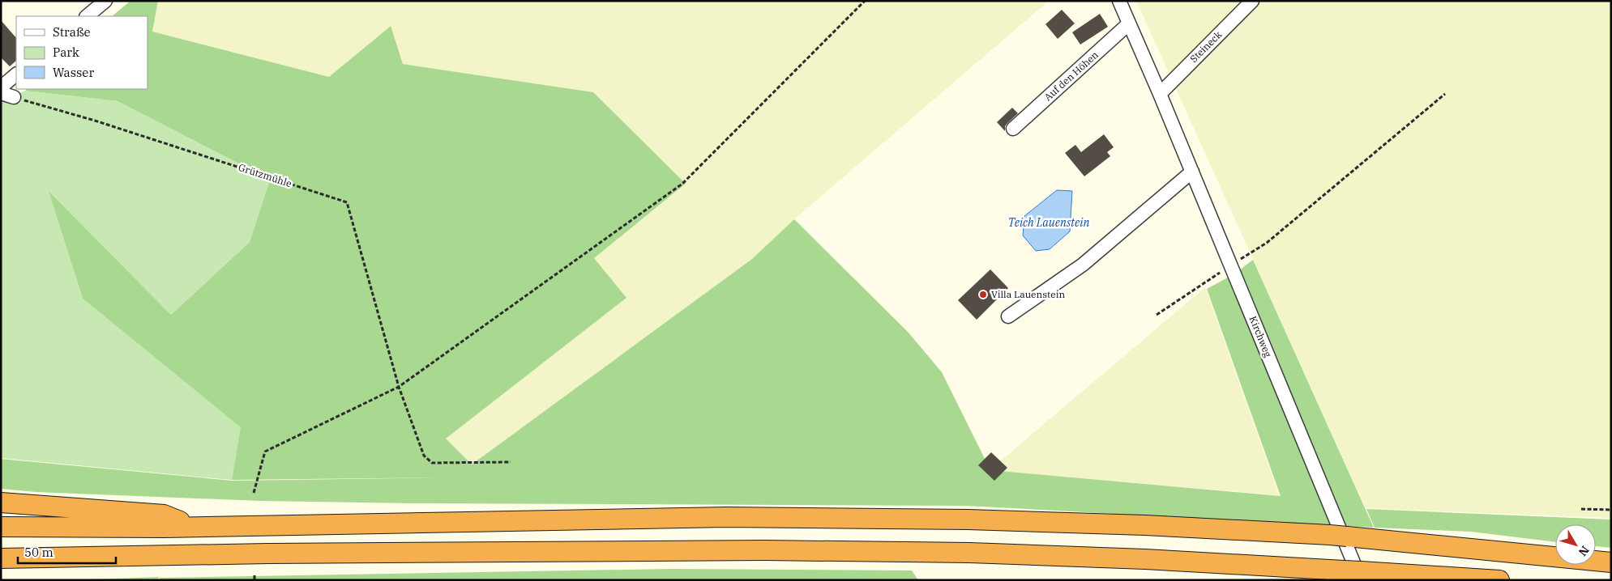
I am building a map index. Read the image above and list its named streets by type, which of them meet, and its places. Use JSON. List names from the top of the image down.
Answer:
{
  "streets": {
    "street": ["Steineck", "Auf den Höhen", "Kirchweg"],
    "path": ["Grützmühle"]
  },
  "crossings": [
    ["Steineck", "Kirchweg"]
  ],
  "water": ["Teich Lauenstein"],
  "places": ["Villa Lauenstein"],
  "legend": ["Straße", "Park", "Wasser"],
  "scale_bar": "50 m",
  "north": "bottom right"
}
